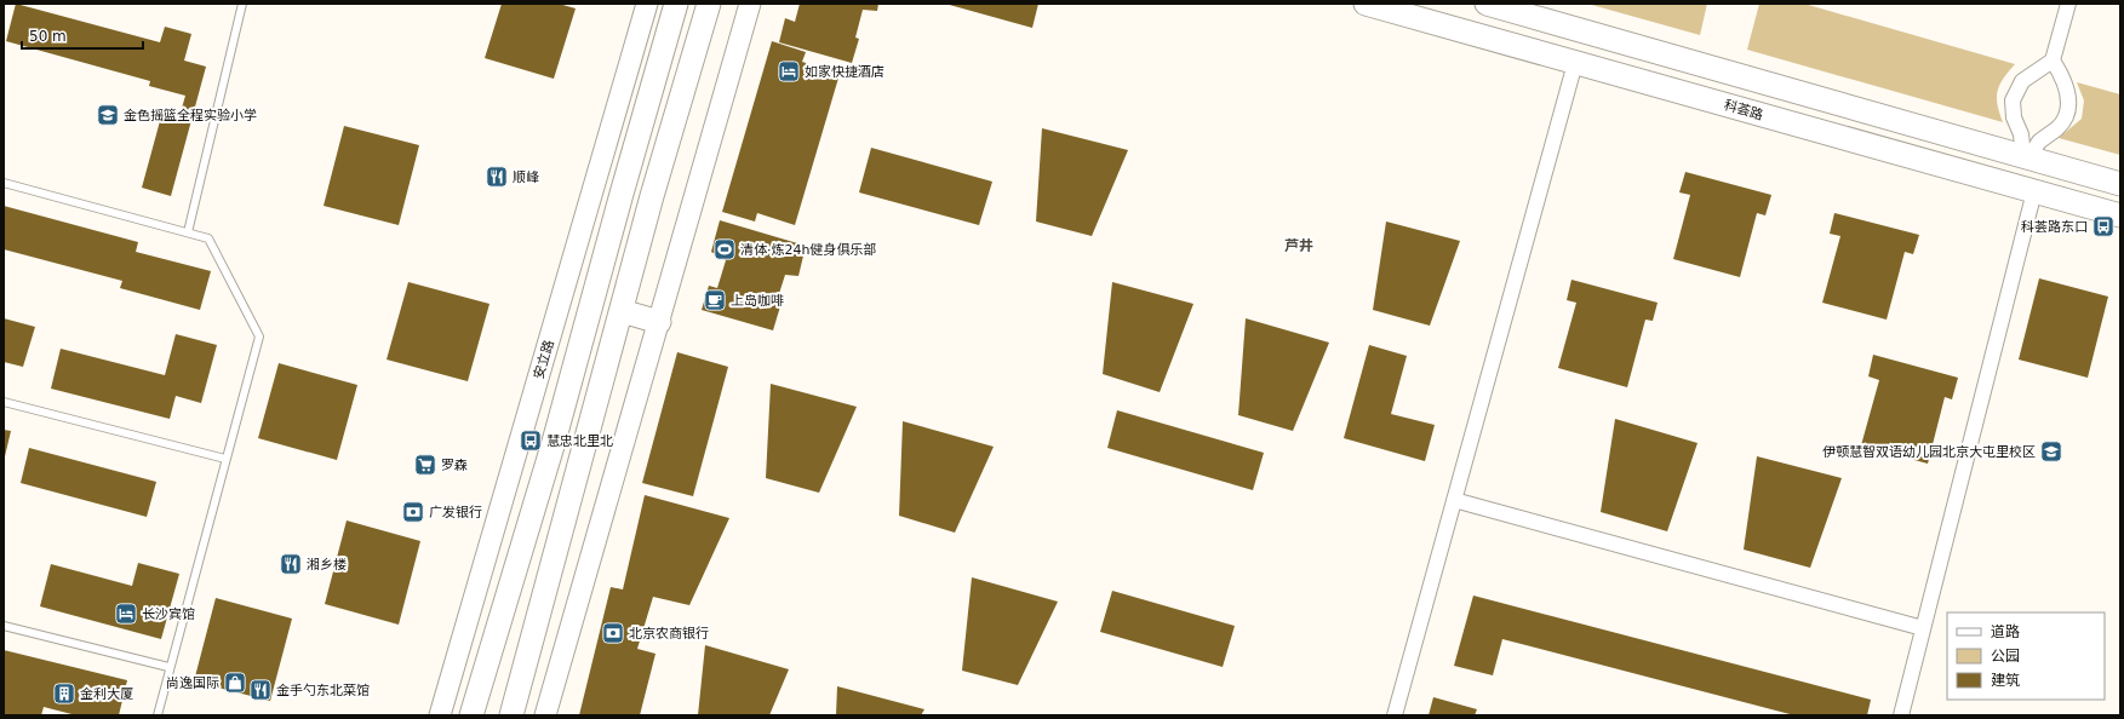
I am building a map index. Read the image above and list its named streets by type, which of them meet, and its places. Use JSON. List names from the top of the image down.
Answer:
{
  "streets": {
    "main road": ["科荟路"],
    "street": ["安立路"]
  },
  "districts": ["芦井"],
  "places": {
    "hotel": ["如家快捷酒店", "长沙宾馆"],
    "school or university": ["金色摇篮全程实验小学", "伊顿慧智双语幼儿园北京大屯里校区"],
    "restaurant": ["顺峰", "湘乡楼", "金手勺东北菜馆"],
    "bus stop": ["科荟路东口", "慧忠北里北"],
    "sports": ["清体·炼24h健身俱乐部"],
    "cafe": ["上岛咖啡"],
    "supermarket": ["罗森"],
    "bank": ["广发银行", "北京农商银行"],
    "shop": ["尚逸国际"],
    "building": ["金利大厦"]
  },
  "legend": ["道路", "公园", "建筑"],
  "scale_bar": "50 m"
}
